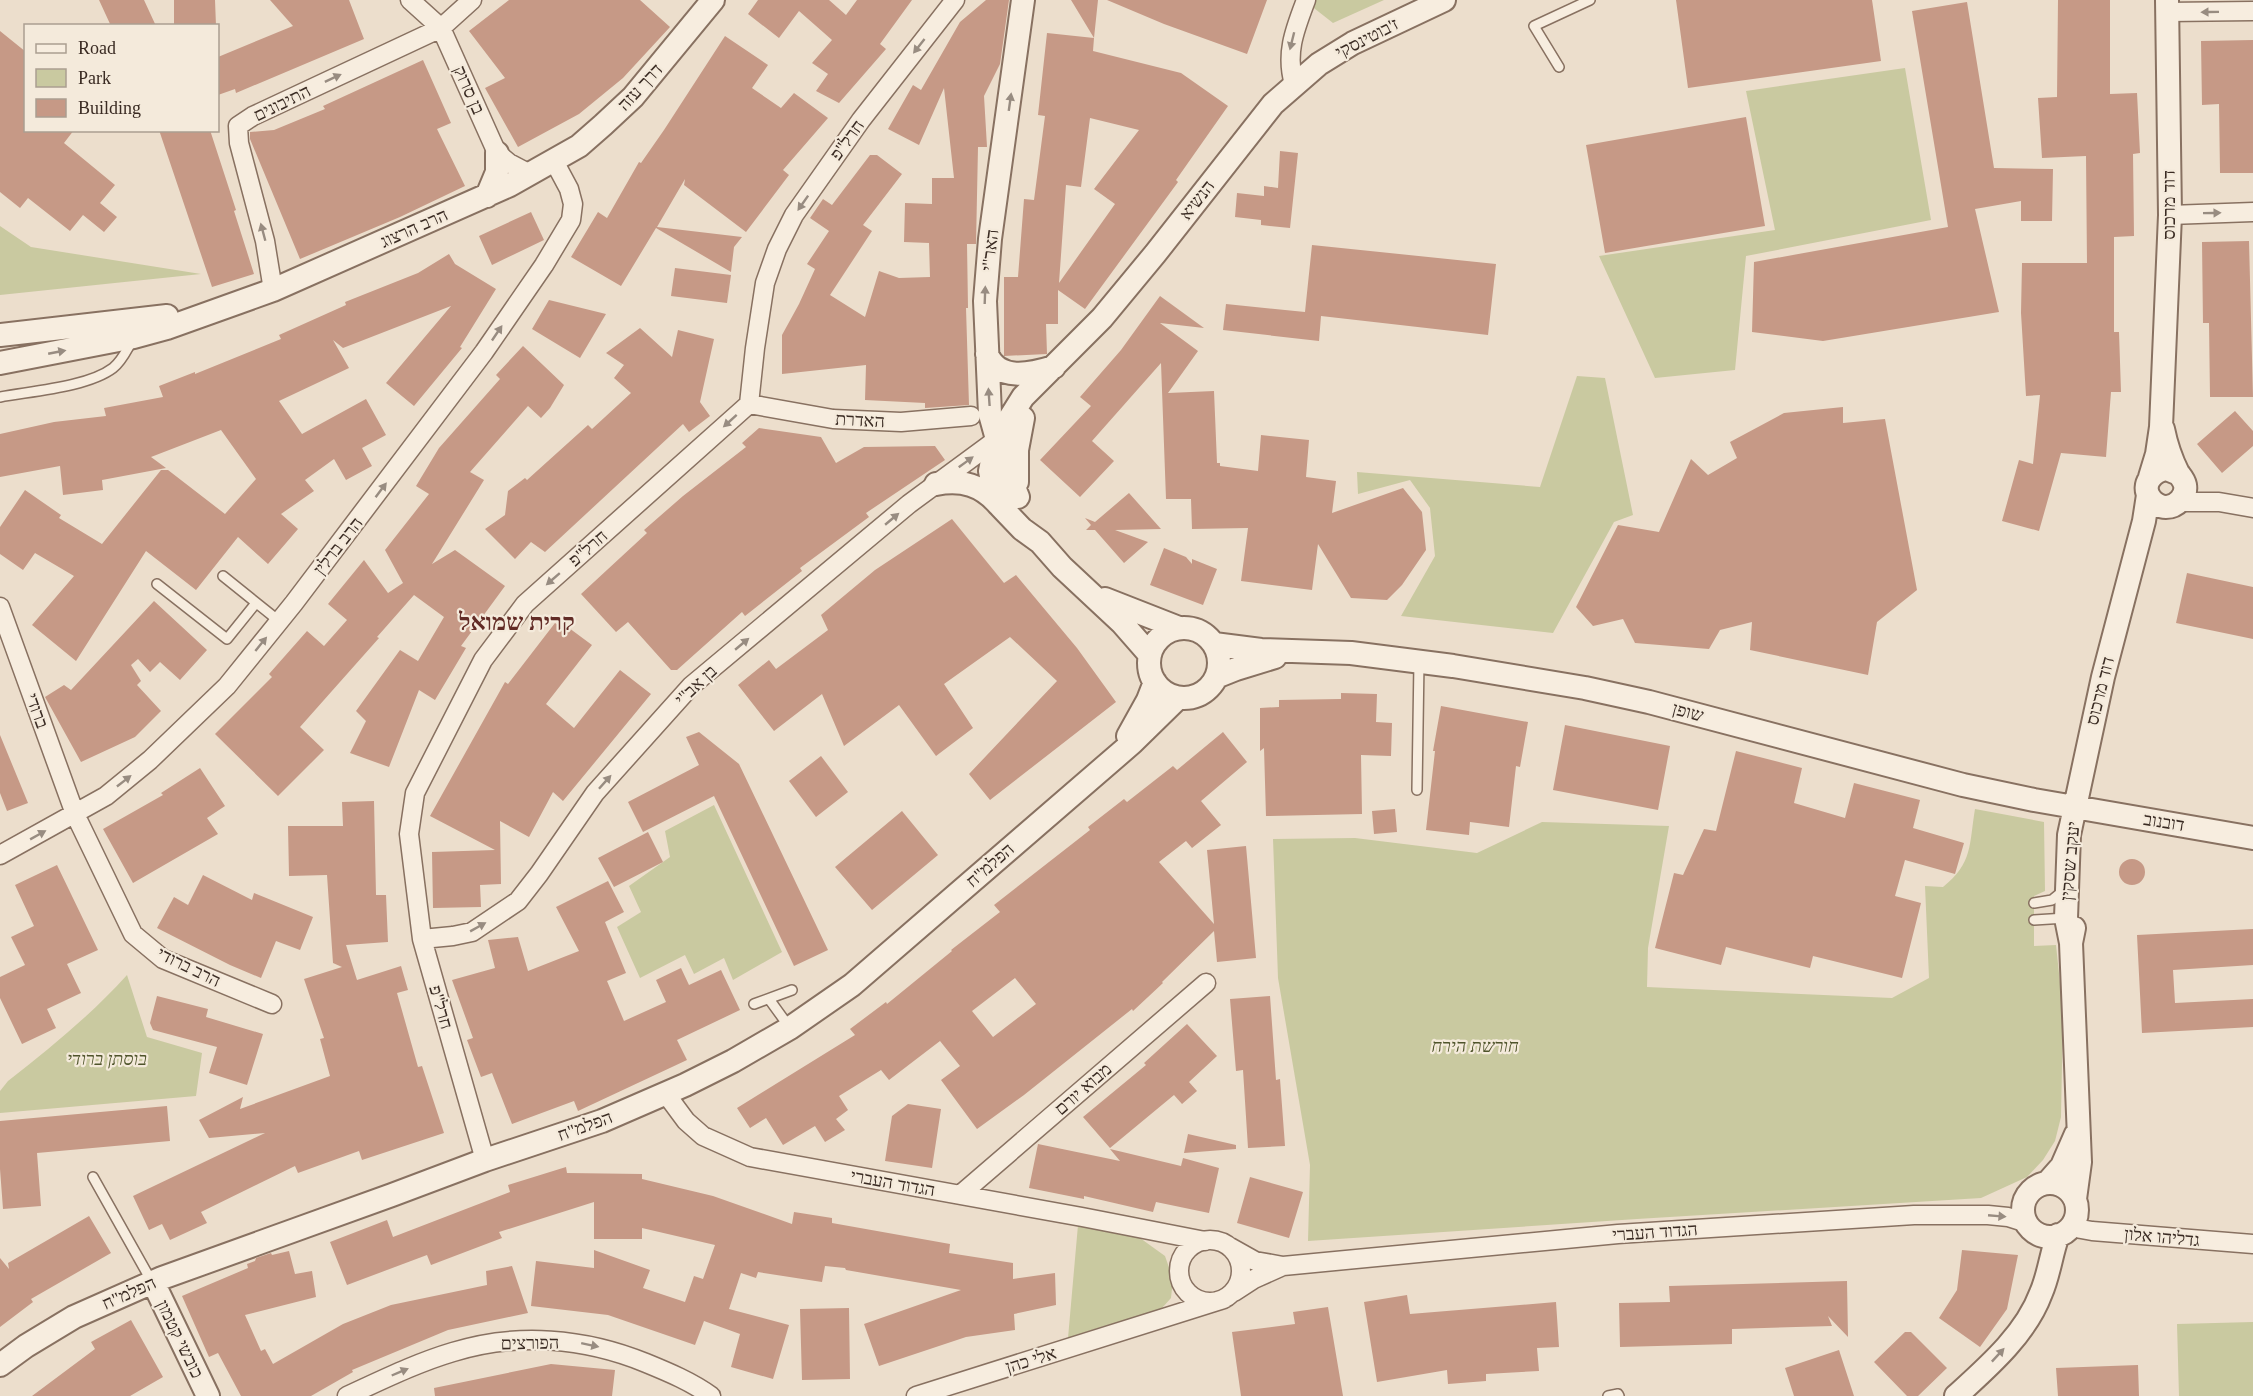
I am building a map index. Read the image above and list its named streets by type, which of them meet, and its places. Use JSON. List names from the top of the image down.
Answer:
{
  "streets": {
    "street": [
      "ז'בוטינסקי",
      "דרך עזה",
      "בן סרוק",
      "התיבונים",
      "חרל\"פ",
      "הנשיא",
      "דוד מרכוס",
      "הרב הרצוג",
      "האר\"י",
      "האדרת",
      "הרב ברלין",
      "בן אב\"י",
      "ברודי",
      "שופן",
      "דובנוב",
      "יעקב שסקין",
      "הפלמ\"ח",
      "הרב ברודי",
      "מבוא יורם",
      "הגדוד העברי",
      "גדליהו אלון",
      "כובשי קטמון",
      "הפורצים",
      "אלי כהן"
    ]
  },
  "crossings": [
    ["ז'בוטינסקי", "הנשיא"],
    ["דרך עזה", "הרב הרצוג"],
    ["דרך עזה", "הרב ברלין"],
    ["בן סרוק", "התיבונים"],
    ["התיבונים", "הרב הרצוג"],
    ["חרל\"פ", "האדרת"],
    ["חרל\"פ", "בן אב\"י"],
    ["חרל\"פ", "הפלמ\"ח"],
    ["הנשיא", "האר\"י"],
    ["הנשיא", "בן אב\"י"],
    ["דוד מרכוס", "שופן"],
    ["דוד מרכוס", "דובנוב"],
    ["דוד מרכוס", "יעקב שסקין"],
    ["הרב הרצוג", "הרב ברלין"],
    ["האר\"י", "בן אב\"י"],
    ["הרב ברלין", "ברודי"],
    ["הרב ברלין", "הרב ברודי"],
    ["ברודי", "הרב ברודי"],
    ["שופן", "דובנוב"],
    ["שופן", "יעקב שסקין"],
    ["שופן", "הפלמ\"ח"],
    ["דובנוב", "יעקב שסקין"],
    ["יעקב שסקין", "הגדוד העברי"],
    ["יעקב שסקין", "גדליהו אלון"],
    ["הפלמ\"ח", "הגדוד העברי"],
    ["הפלמ\"ח", "כובשי קטמון"],
    ["מבוא יורם", "הגדוד העברי"],
    ["הגדוד העברי", "גדליהו אלון"],
    ["הגדוד העברי", "אלי כהן"]
  ],
  "one_way": [
    "חרל\"פ",
    "האר\"י",
    "הרב ברלין",
    "בן אב\"י",
    "הגדוד העברי",
    "הפורצים"
  ],
  "districts": ["קרית שמואל"],
  "parks": ["חורשת הירח", "בוסתן ברודי"],
  "legend": ["Road", "Park", "Building"]
}
